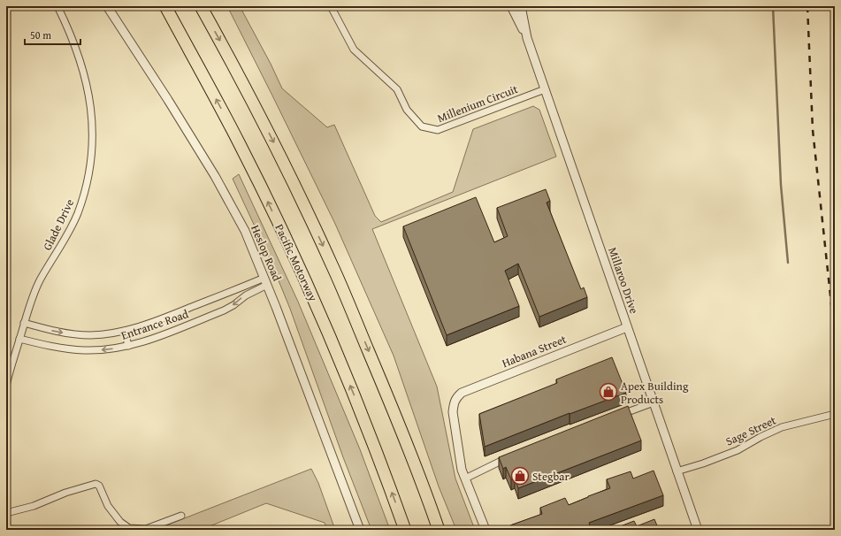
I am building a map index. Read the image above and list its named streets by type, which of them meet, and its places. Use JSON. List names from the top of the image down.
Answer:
{
  "streets": {
    "highway": ["Pacific Motorway"],
    "street": [
      "Millenium Circuit",
      "Glade Drive",
      "Heslop Road",
      "Millaroo Drive",
      "Entrance Road",
      "Habana Street",
      "Sage Street"
    ]
  },
  "crossings": [
    ["Millenium Circuit", "Millaroo Drive"],
    ["Glade Drive", "Entrance Road"],
    ["Heslop Road", "Entrance Road"],
    ["Millaroo Drive", "Habana Street"],
    ["Millaroo Drive", "Sage Street"]
  ],
  "places": {
    "shop": ["Apex Building Products", "Stegbar"]
  },
  "scale_bar": "50 m"
}
